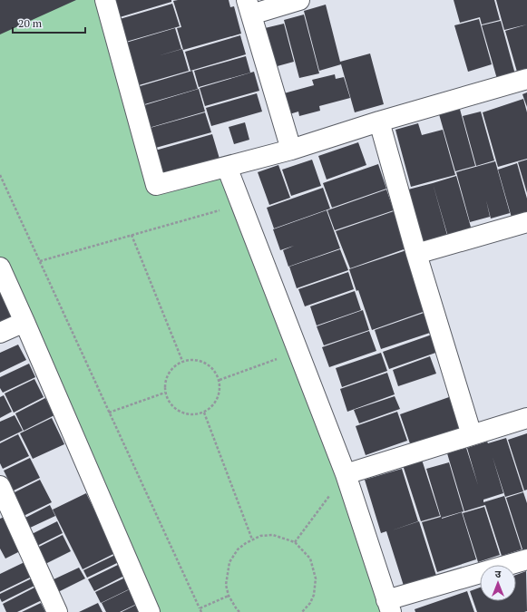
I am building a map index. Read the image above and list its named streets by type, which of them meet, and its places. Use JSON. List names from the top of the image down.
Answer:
{
  "scale_bar": "20 m",
  "north": "top"
}
